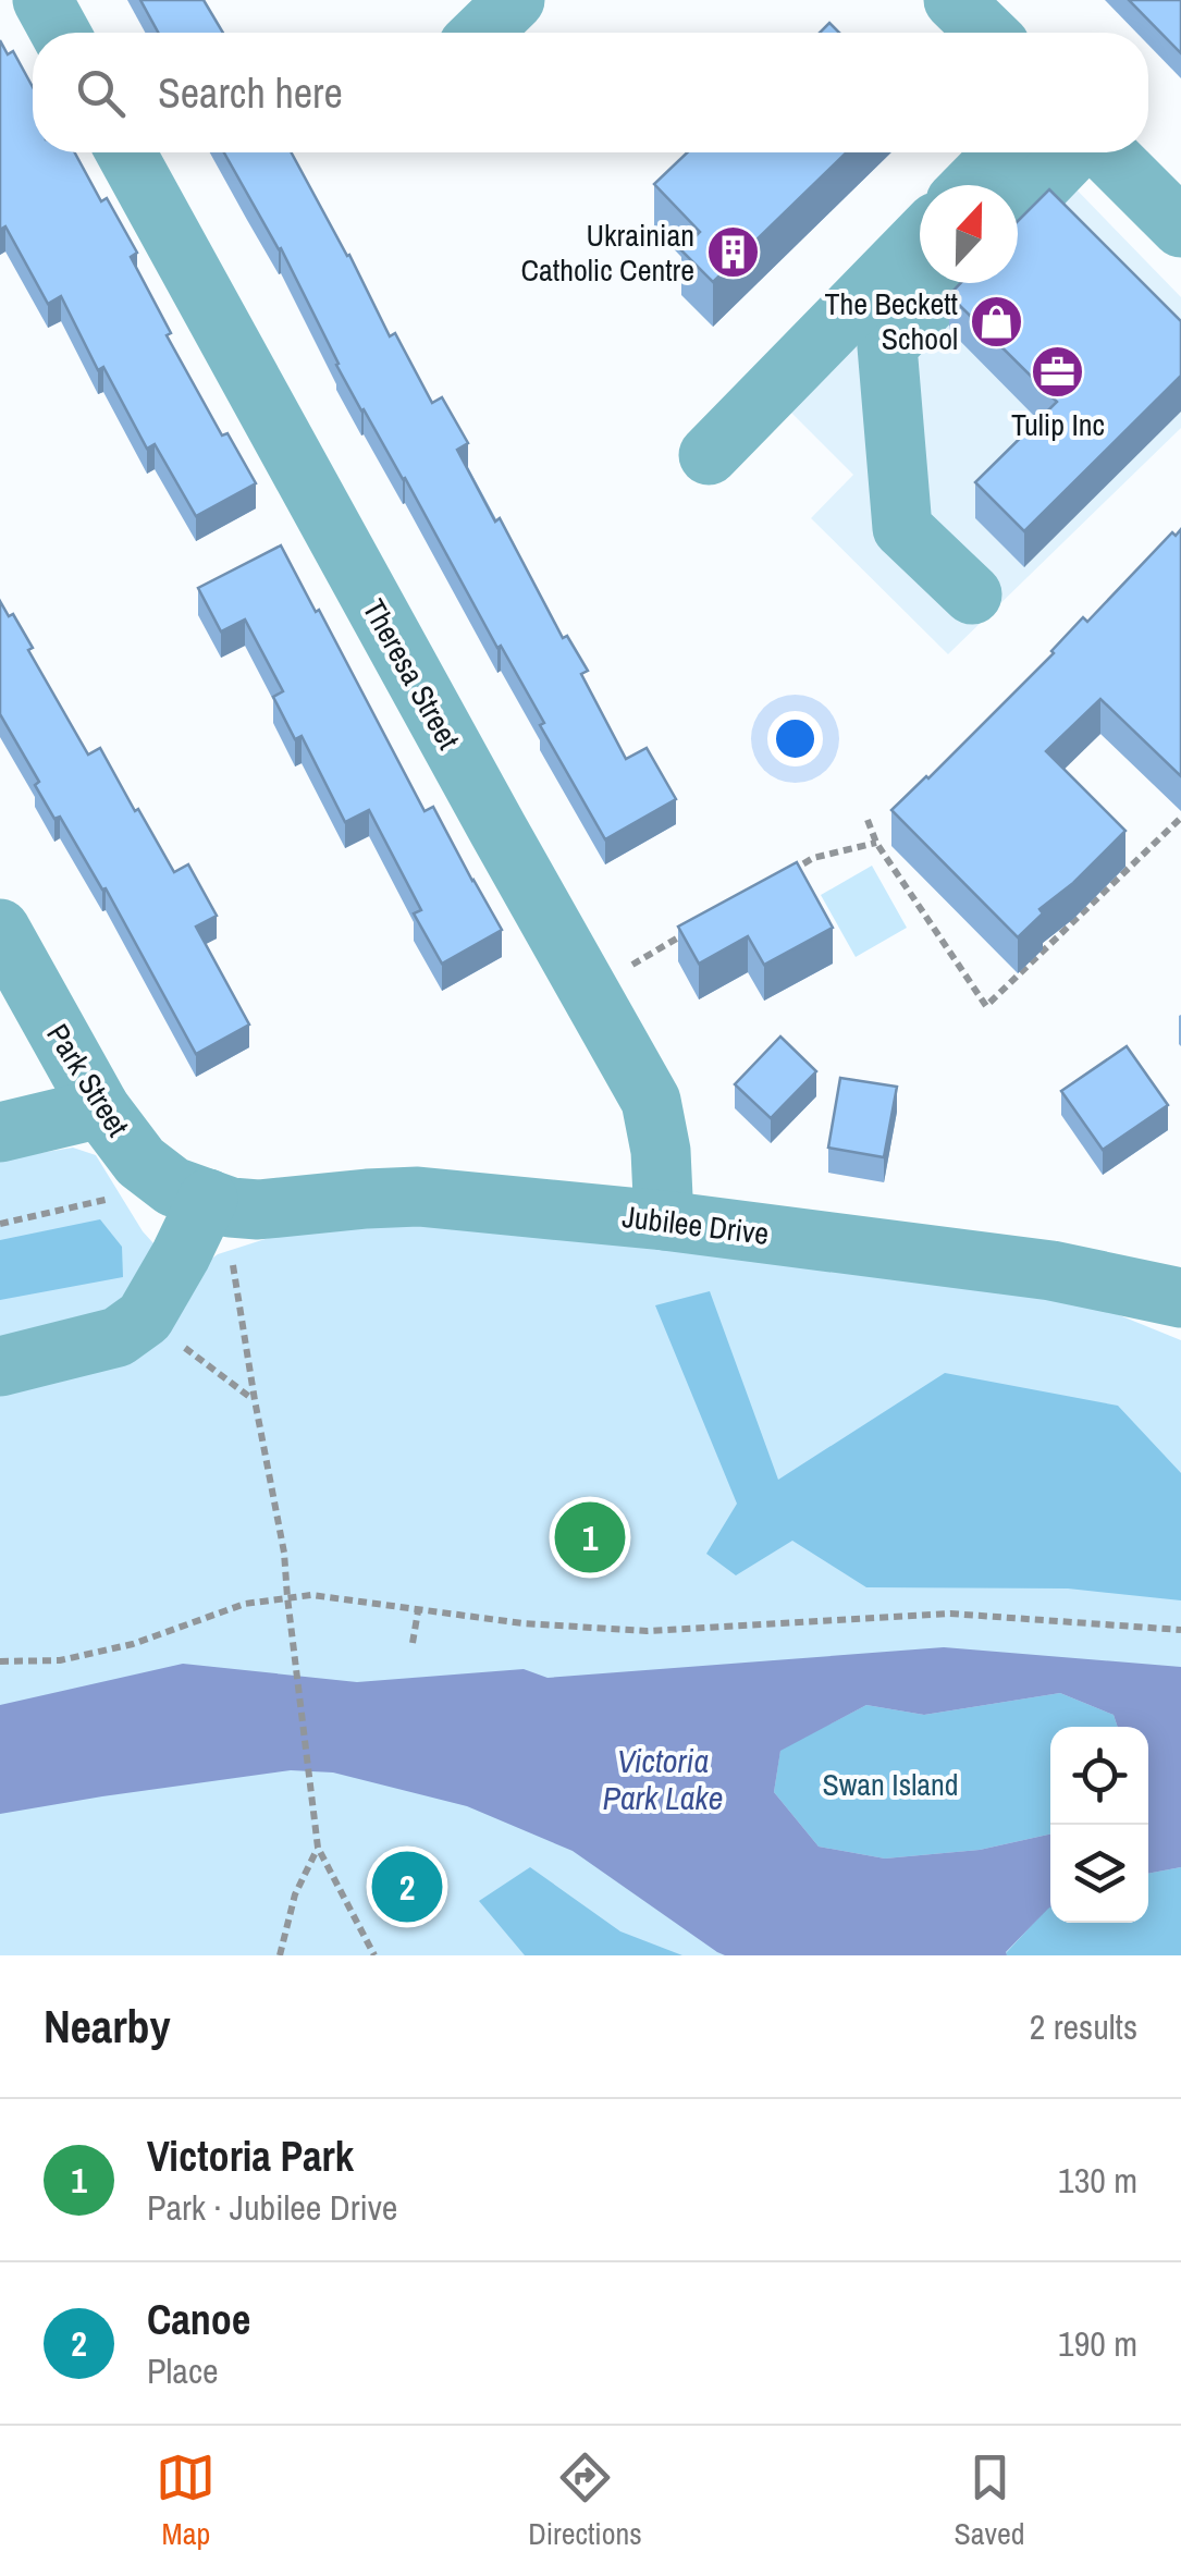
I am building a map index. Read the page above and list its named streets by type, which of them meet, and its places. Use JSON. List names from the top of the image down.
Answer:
{
  "streets": {
    "street": ["Theresa Street", "Park Street", "Jubilee Drive"]
  },
  "crossings": [
    ["Theresa Street", "Jubilee Drive"],
    ["Park Street", "Jubilee Drive"]
  ],
  "water": ["Victoria Park Lake"],
  "parks": ["Swan Island"],
  "places": {
    "building": ["Ukrainian Catholic Centre"],
    "shop": ["The Beckett School"],
    "office": ["Tulip Inc"]
  },
  "north": "top",
  "page": {
    "search": "Search here",
    "pins": ["1", "2"],
    "heading": ["Nearby", "2 results"],
    "list": [
      {
        "mark": "1",
        "name": "Victoria Park",
        "note": "Park · Jubilee Drive",
        "value": "130 m"
      },
      {
        "mark": "2",
        "name": "Canoe",
        "note": "Place",
        "value": "190 m"
      }
    ],
    "nav": ["Map", "Directions", "Saved"]
  }
}
